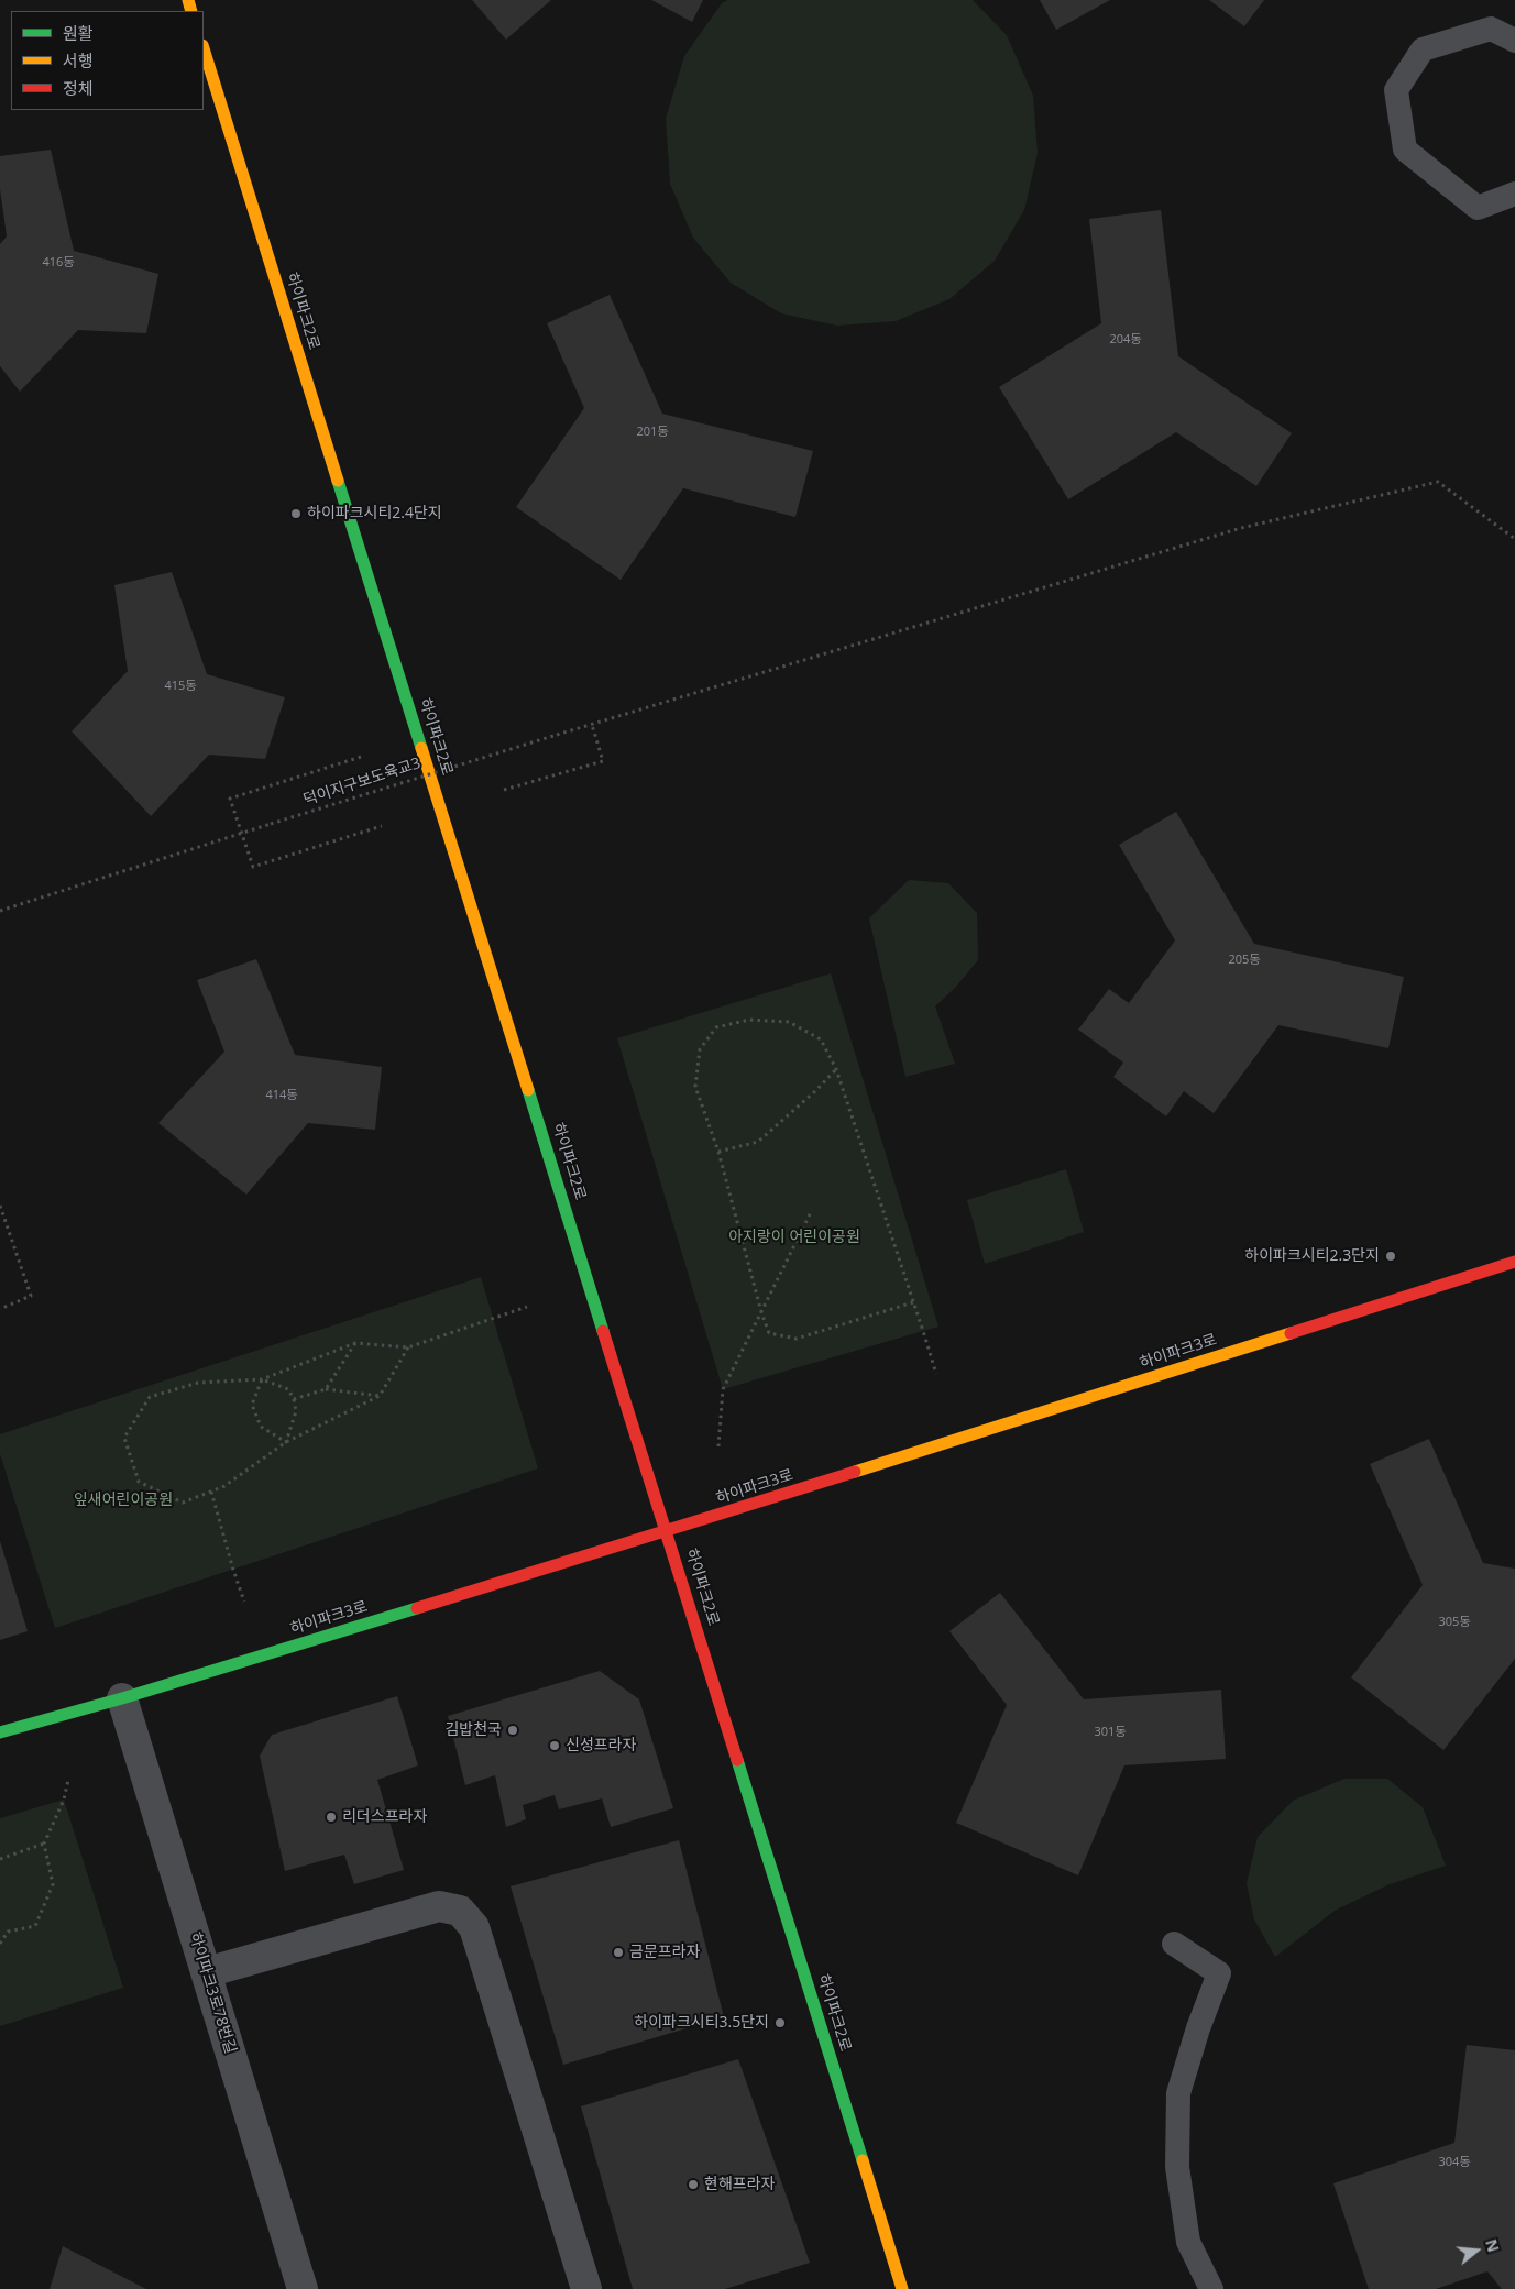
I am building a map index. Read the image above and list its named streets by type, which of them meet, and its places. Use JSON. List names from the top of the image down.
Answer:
{
  "streets": {
    "street": ["하이파크2로", "하이파크3로", "하이파크3로78번길"],
    "path": ["덕이지구보도육교3"]
  },
  "crossings": [
    ["하이파크2로", "하이파크3로"],
    ["하이파크3로", "하이파크3로78번길"]
  ],
  "parks": ["아지랑이 어린이공원", "잎새어린이공원"],
  "places": [
    "하이파크시티2.4단지",
    "하이파크시티2.3단지",
    "김밥천국",
    "신성프라자",
    "리더스프라자",
    "금문프라자",
    "하이파크시티3.5단지",
    "현해프라자"
  ],
  "house_numbers": [
    "416동",
    "204동",
    "201동",
    "415동",
    "205동",
    "414동",
    "305동",
    "301동",
    "304동"
  ],
  "legend": ["원활", "서행", "정체"],
  "north": "right"
}
